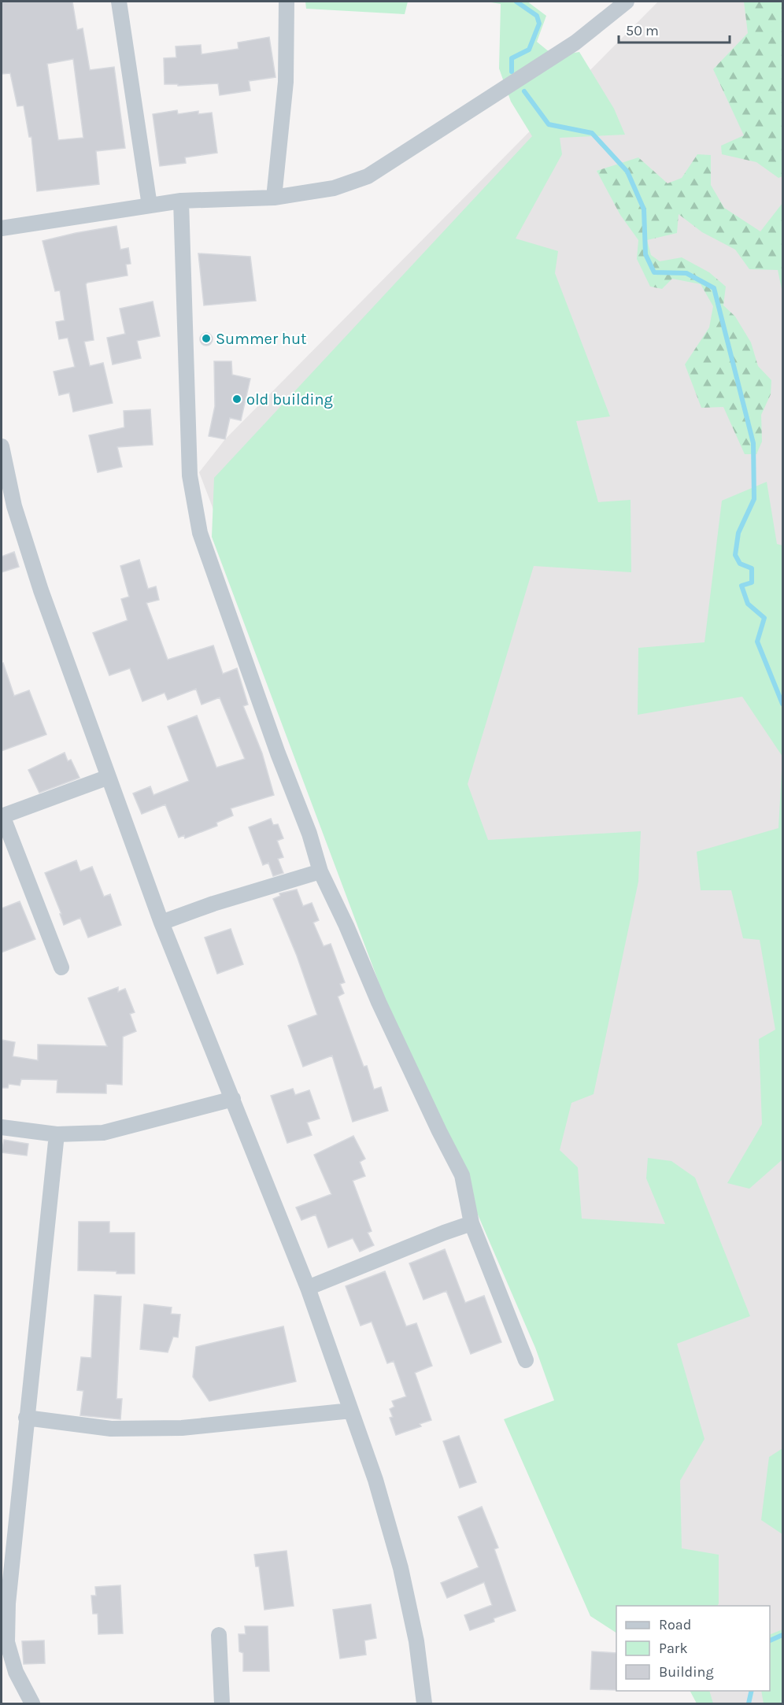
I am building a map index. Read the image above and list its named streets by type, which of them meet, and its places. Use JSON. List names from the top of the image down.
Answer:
{
  "places": ["Summer hut", "old building"],
  "legend": ["Road", "Park", "Building"],
  "scale_bar": "50 m"
}
